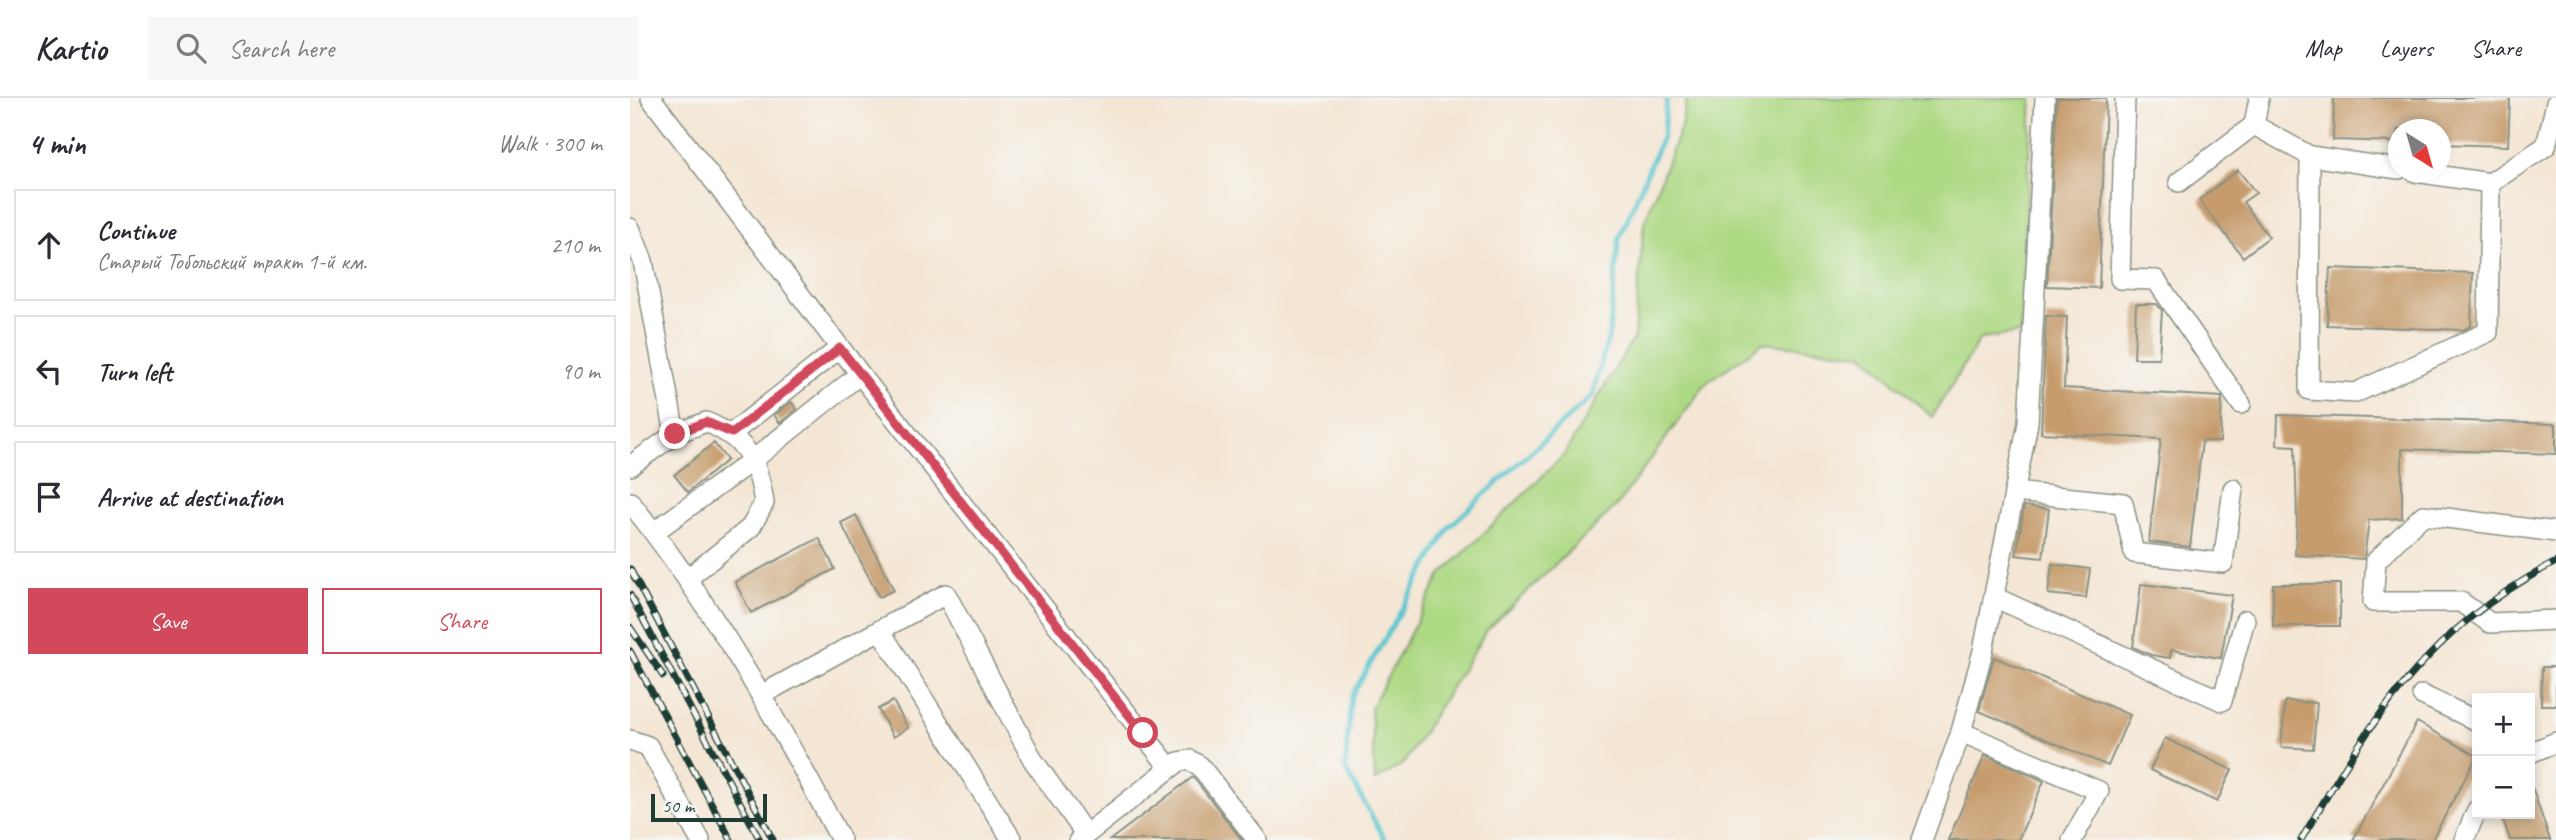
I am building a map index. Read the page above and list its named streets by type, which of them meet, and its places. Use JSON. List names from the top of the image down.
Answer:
{
  "scale_bar": "50 m",
  "north": "bottom right",
  "page": {
    "header": "Kartio",
    "search": "Search here",
    "nav": ["Map", "Layers", "Share"],
    "heading": ["4 min", "Walk · 300 m"],
    "list": [
      ["Continue", "Старый Тобольский тракт 1-й км.", "210 m"],
      ["Turn left", "90 m"],
      "Arrive at destination"
    ],
    "buttons": ["Save", "Share"],
    "map_buttons": ["+", "−"],
    "scale": "50 m"
  }
}
